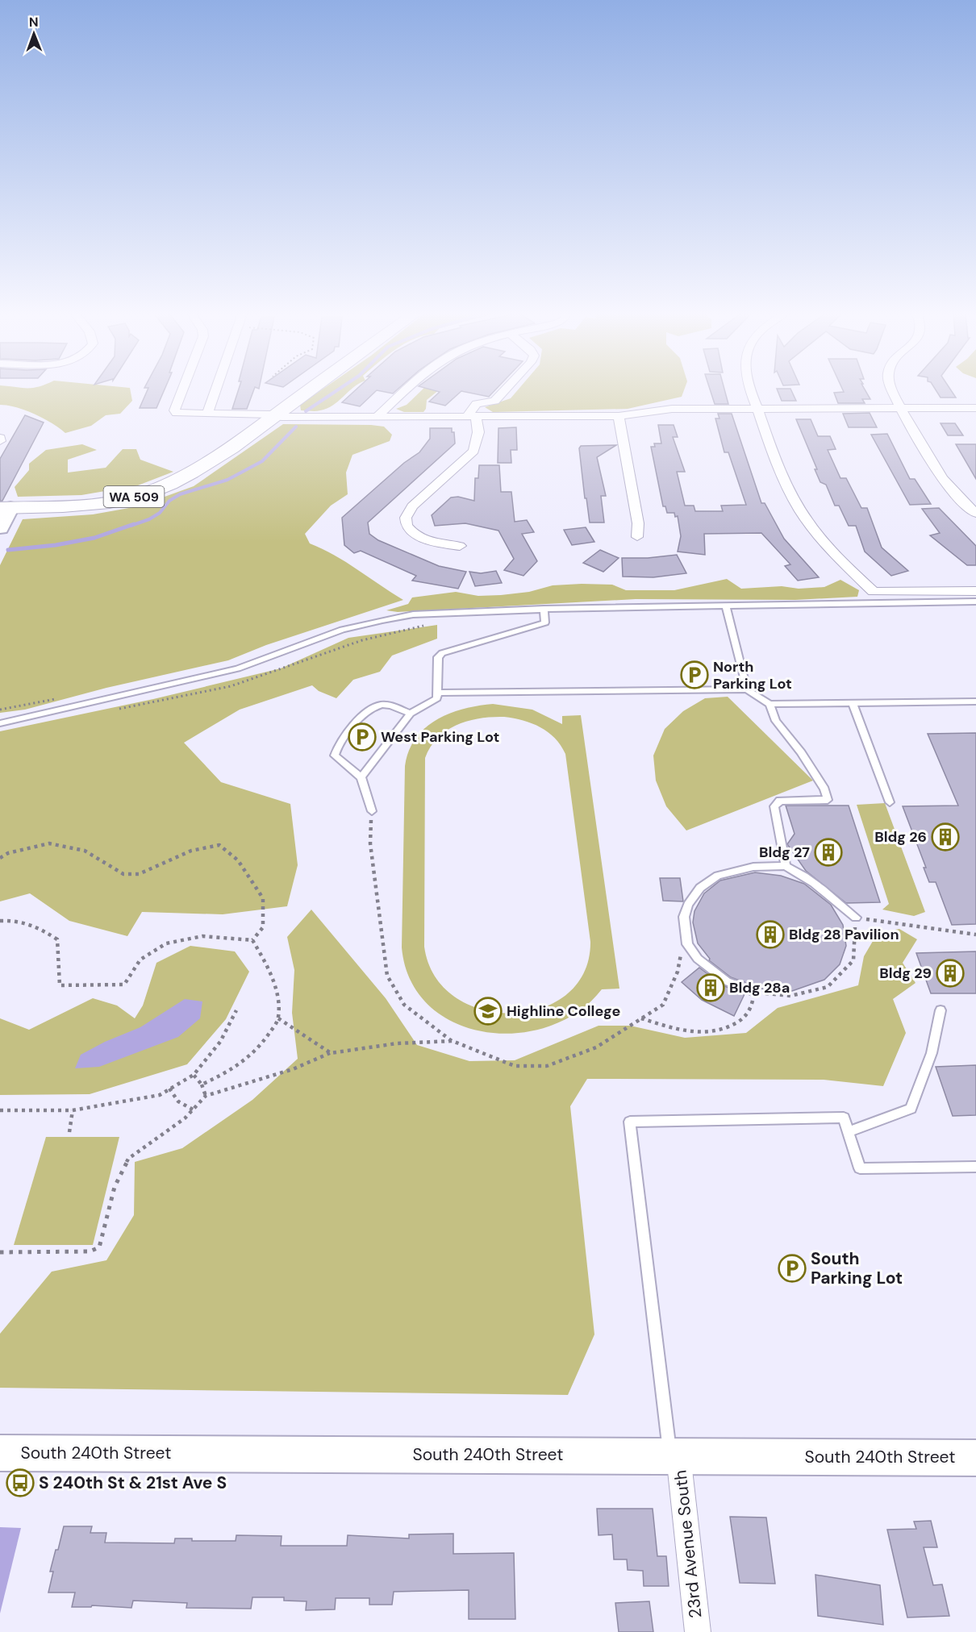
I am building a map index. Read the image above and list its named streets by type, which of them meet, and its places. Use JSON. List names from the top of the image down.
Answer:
{
  "streets": {
    "main road": ["WA 509", "South 240th Street"],
    "street": ["23rd Avenue South"]
  },
  "crossings": [
    ["South 240th Street", "23rd Avenue South"]
  ],
  "places": {
    "parking": ["North Parking Lot", "West Parking Lot", "South Parking Lot"],
    "building": [
      "Bldg 26",
      "Bldg 27",
      "Bldg 28 Pavilion",
      "Bldg 29",
      "Bldg 28a"
    ],
    "school or university": ["Highline College"],
    "bus stop": ["S 240th St & 21st Ave S"]
  },
  "north": "top"
}
